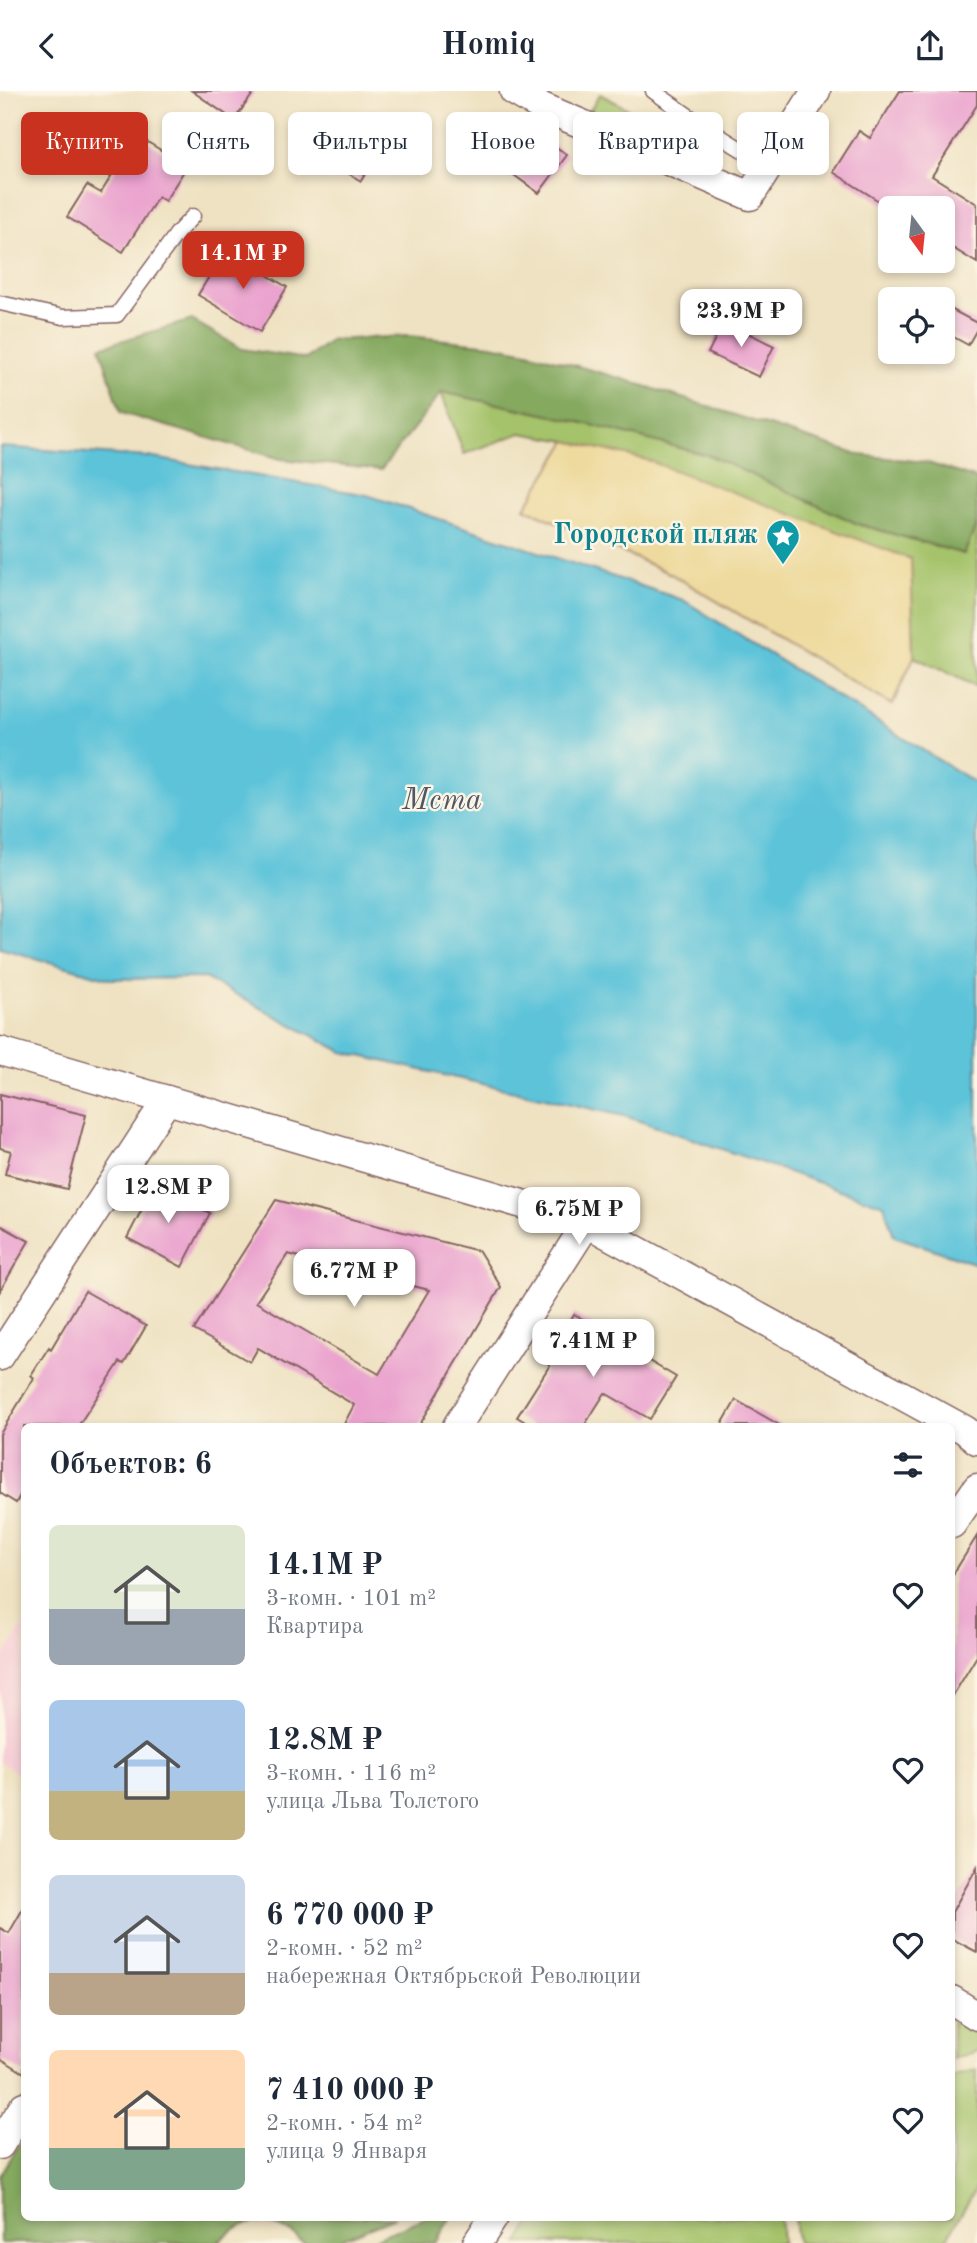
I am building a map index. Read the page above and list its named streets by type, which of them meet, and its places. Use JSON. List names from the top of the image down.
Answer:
{
  "water": ["Мста"],
  "places": {
    "place": ["Городской пляж"]
  },
  "north": "bottom",
  "page": {
    "header": "Homiq",
    "chip": [
      "Купить",
      "Снять",
      "Фильтры",
      "Новое",
      "Квартира",
      "Дом"
    ],
    "price": [
      "14.1M ₽",
      "23.9M ₽",
      "12.8M ₽",
      "6.75M ₽",
      "6.77M ₽",
      "7.41M ₽"
    ],
    "heading": "Объектов: 6",
    "list": [
      {
        "name": "14.1M ₽",
        "note": "3-комн. · 101 m² · Квартира"
      },
      {
        "name": "12.8M ₽",
        "note": "3-комн. · 116 m² · улица Льва Толстого"
      },
      {
        "name": "6 770 000 ₽",
        "note": "2-комн. · 52 m² · набережная Октябрьской Революции"
      },
      {
        "name": "7 410 000 ₽",
        "note": "2-комн. · 54 m² · улица 9 Января"
      }
    ]
  }
}
